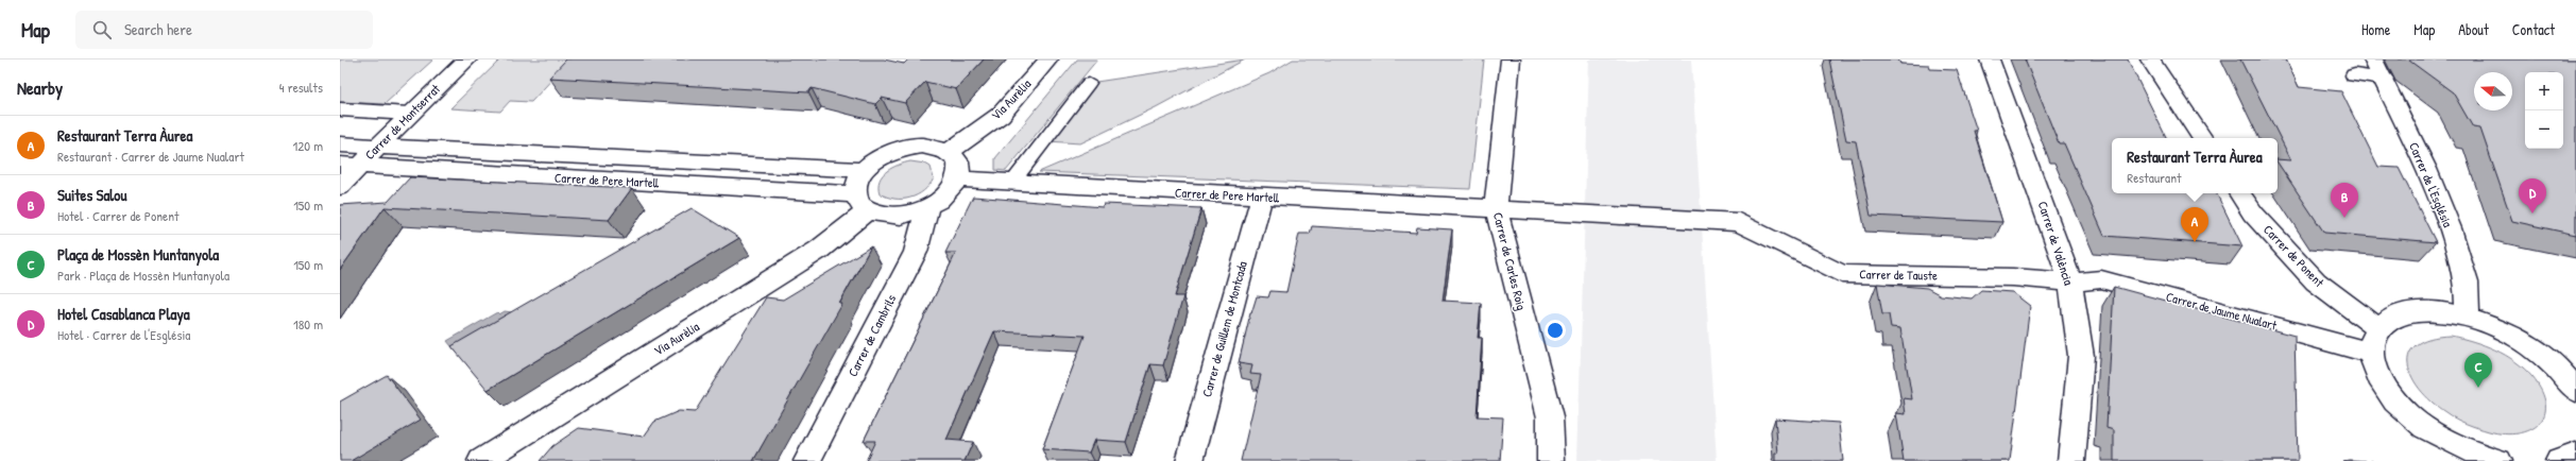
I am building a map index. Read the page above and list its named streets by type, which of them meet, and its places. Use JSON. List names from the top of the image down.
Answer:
{
  "streets": {
    "street": [
      "Via Aurèlia",
      "Carrer de Montserrat",
      "Carrer de Pere Martell",
      "Carrer de l'Església",
      "Carrer de València",
      "Carrer de Ponent",
      "Carrer de Carles Roig",
      "Carrer de Tauste",
      "Carrer de Jaume Nualart",
      "Carrer de Guillem de Montcada",
      "Carrer de Cambrils"
    ]
  },
  "crossings": [
    ["Via Aurèlia", "Carrer de Pere Martell"],
    ["Via Aurèlia", "Carrer de Cambrils"],
    ["Carrer de Montserrat", "Carrer de Pere Martell"],
    ["Carrer de Pere Martell", "Carrer de Carles Roig"],
    ["Carrer de Pere Martell", "Carrer de Tauste"],
    ["Carrer de Pere Martell", "Carrer de Guillem de Montcada"],
    ["Carrer de Pere Martell", "Carrer de Cambrils"],
    ["Carrer de València", "Carrer de Tauste"],
    ["Carrer de València", "Carrer de Jaume Nualart"],
    ["Carrer de Ponent", "Carrer de Jaume Nualart"],
    ["Carrer de Tauste", "Carrer de Jaume Nualart"]
  ],
  "north": "left",
  "page": {
    "header": "Map",
    "search": "Search here",
    "nav": [
      "Home",
      "Map",
      "About",
      "Contact"
    ],
    "heading": ["Nearby", "4 results"],
    "map_buttons": ["+", "−"],
    "list": [
      {
        "mark": "A",
        "name": "Restaurant Terra Àurea",
        "note": "Restaurant · Carrer de Jaume Nualart",
        "value": "120 m"
      },
      {
        "mark": "B",
        "name": "Suites Salou",
        "note": "Hotel · Carrer de Ponent",
        "value": "150 m"
      },
      {
        "mark": "C",
        "name": "Plaça de Mossèn Muntanyola",
        "note": "Park · Plaça de Mossèn Muntanyola",
        "value": "150 m"
      },
      {
        "mark": "D",
        "name": "Hotel Casablanca Playa",
        "note": "Hotel · Carrer de l'Església",
        "value": "180 m"
      }
    ],
    "popup": ["Restaurant Terra Àurea", "Restaurant"],
    "pins": [
      "D",
      "B",
      "A",
      "C"
    ]
  }
}
